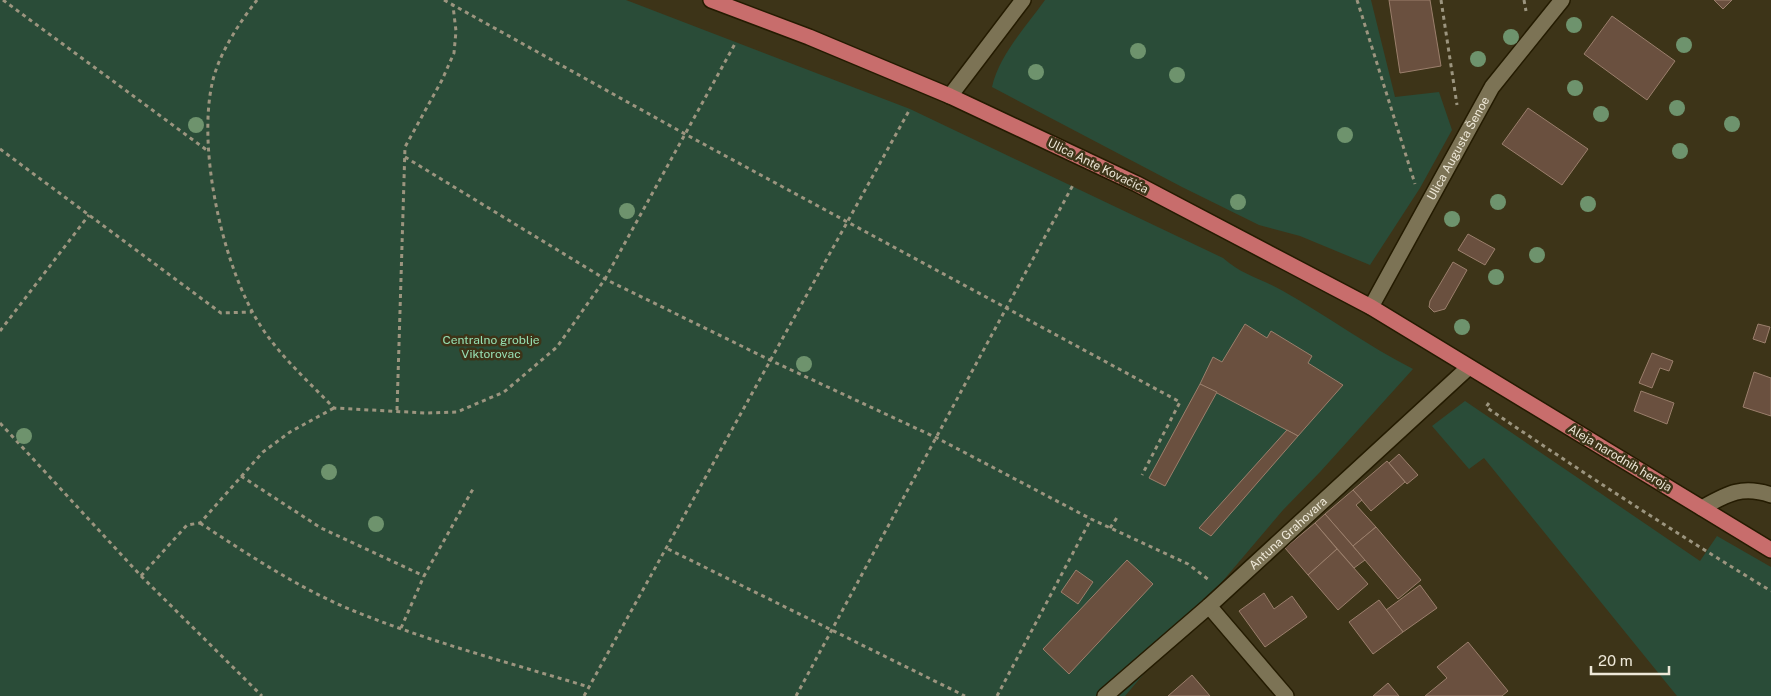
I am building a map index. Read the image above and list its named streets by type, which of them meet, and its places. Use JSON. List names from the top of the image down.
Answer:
{
  "streets": {
    "main road": ["Ulica Ante Kovačića", "Aleja narodnih heroja"],
    "street": ["Ulica Augusta Šenoe", "Antuna Grahovara"]
  },
  "crossings": [
    ["Ulica Augusta Šenoe", "Ulica Ante Kovačića"],
    ["Ulica Ante Kovačića", "Aleja narodnih heroja"],
    ["Ulica Ante Kovačića", "Antuna Grahovara"],
    ["Aleja narodnih heroja", "Antuna Grahovara"]
  ],
  "parks": ["Centralno groblje Viktorovac"],
  "scale_bar": "20 m"
}
